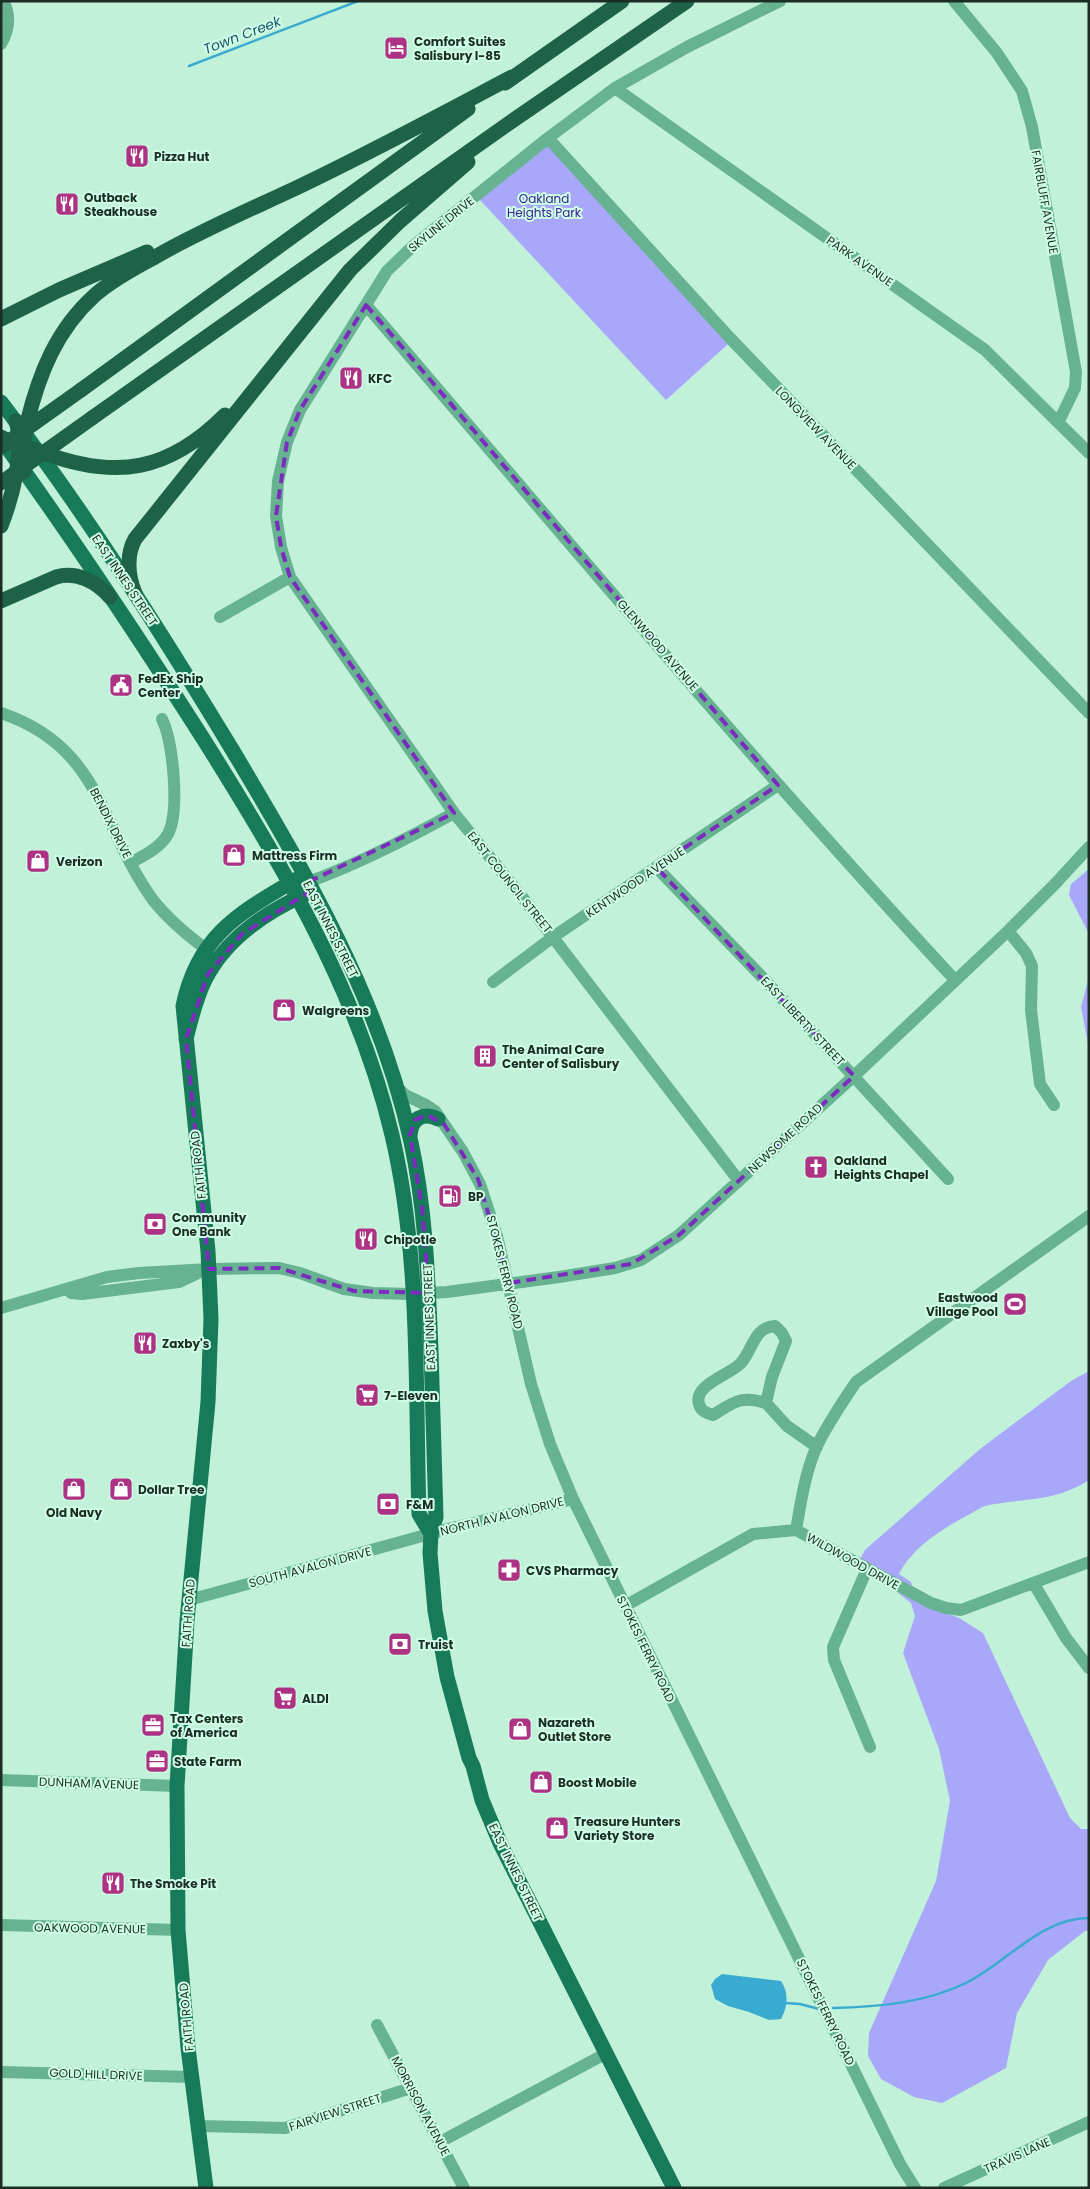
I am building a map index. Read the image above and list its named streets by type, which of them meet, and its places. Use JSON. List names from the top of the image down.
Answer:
{
  "streets": {
    "main road": ["EAST INNES STREET", "FAITH ROAD"],
    "street": [
      "FAIRBLUFF AVENUE",
      "SKYLINE DRIVE",
      "PARK AVENUE",
      "LONGVIEW AVENUE",
      "GLENWOOD AVENUE",
      "BENDIX DRIVE",
      "EAST COUNCIL STREET",
      "KENTWOOD AVENUE",
      "EAST LIBERTY STREET",
      "NEWSOME ROAD",
      "STOKES FERRY ROAD",
      "NORTH AVALON DRIVE",
      "WILDWOOD DRIVE",
      "SOUTH AVALON DRIVE",
      "DUNHAM AVENUE",
      "OAKWOOD AVENUE",
      "GOLD HILL DRIVE",
      "MORRISON AVENUE",
      "FAIRVIEW STREET",
      "TRAVIS LANE"
    ]
  },
  "crossings": [
    ["FAIRBLUFF AVENUE", "PARK AVENUE"],
    ["SKYLINE DRIVE", "PARK AVENUE"],
    ["SKYLINE DRIVE", "LONGVIEW AVENUE"],
    ["SKYLINE DRIVE", "GLENWOOD AVENUE"],
    ["SKYLINE DRIVE", "EAST COUNCIL STREET"],
    ["EAST INNES STREET", "NEWSOME ROAD"],
    ["EAST INNES STREET", "FAITH ROAD"],
    ["EAST INNES STREET", "STOKES FERRY ROAD"],
    ["EAST INNES STREET", "NORTH AVALON DRIVE"],
    ["EAST INNES STREET", "SOUTH AVALON DRIVE"],
    ["GLENWOOD AVENUE", "KENTWOOD AVENUE"],
    ["GLENWOOD AVENUE", "NEWSOME ROAD"],
    ["BENDIX DRIVE", "FAITH ROAD"],
    ["EAST COUNCIL STREET", "KENTWOOD AVENUE"],
    ["EAST COUNCIL STREET", "NEWSOME ROAD"],
    ["EAST COUNCIL STREET", "FAITH ROAD"],
    ["KENTWOOD AVENUE", "EAST LIBERTY STREET"],
    ["EAST LIBERTY STREET", "NEWSOME ROAD"],
    ["NEWSOME ROAD", "FAITH ROAD"],
    ["NEWSOME ROAD", "STOKES FERRY ROAD"],
    ["FAITH ROAD", "SOUTH AVALON DRIVE"],
    ["FAITH ROAD", "DUNHAM AVENUE"],
    ["FAITH ROAD", "OAKWOOD AVENUE"],
    ["FAITH ROAD", "GOLD HILL DRIVE"],
    ["FAITH ROAD", "FAIRVIEW STREET"],
    ["STOKES FERRY ROAD", "NORTH AVALON DRIVE"],
    ["STOKES FERRY ROAD", "WILDWOOD DRIVE"],
    ["NORTH AVALON DRIVE", "SOUTH AVALON DRIVE"],
    ["MORRISON AVENUE", "FAIRVIEW STREET"]
  ],
  "water": ["Town Creek"],
  "parks": ["Oakland Heights Park"],
  "places": {
    "hotel": ["Comfort Suites Salisbury I-85"],
    "restaurant": [
      "Pizza Hut",
      "Outback Steakhouse",
      "KFC",
      "Chipotle",
      "Zaxby's",
      "The Smoke Pit"
    ],
    "public building": ["FedEx Ship Center"],
    "shop": [
      "Mattress Firm",
      "Verizon",
      "Walgreens",
      "Old Navy",
      "Dollar Tree",
      "Nazareth Outlet Store",
      "Boost Mobile",
      "Treasure Hunters Variety Store"
    ],
    "building": ["The Animal Care Center of Salisbury"],
    "church": ["Oakland Heights Chapel"],
    "fuel station": ["BP"],
    "bank": ["Community One Bank", "F&M", "Truist"],
    "sports": ["Eastwood Village Pool"],
    "supermarket": ["7-Eleven", "ALDI"],
    "pharmacy": ["CVS Pharmacy"],
    "office": ["Tax Centers of America", "State Farm"]
  }
}
